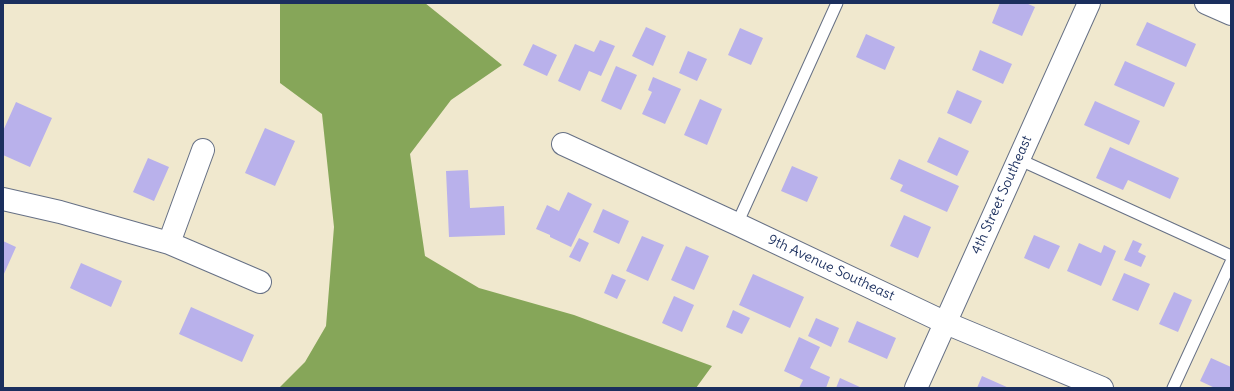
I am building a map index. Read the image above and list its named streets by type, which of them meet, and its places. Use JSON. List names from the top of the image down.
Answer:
{
  "streets": {
    "street": ["4th Street Southeast", "9th Avenue Southeast"]
  },
  "crossings": [
    ["4th Street Southeast", "9th Avenue Southeast"]
  ]
}
